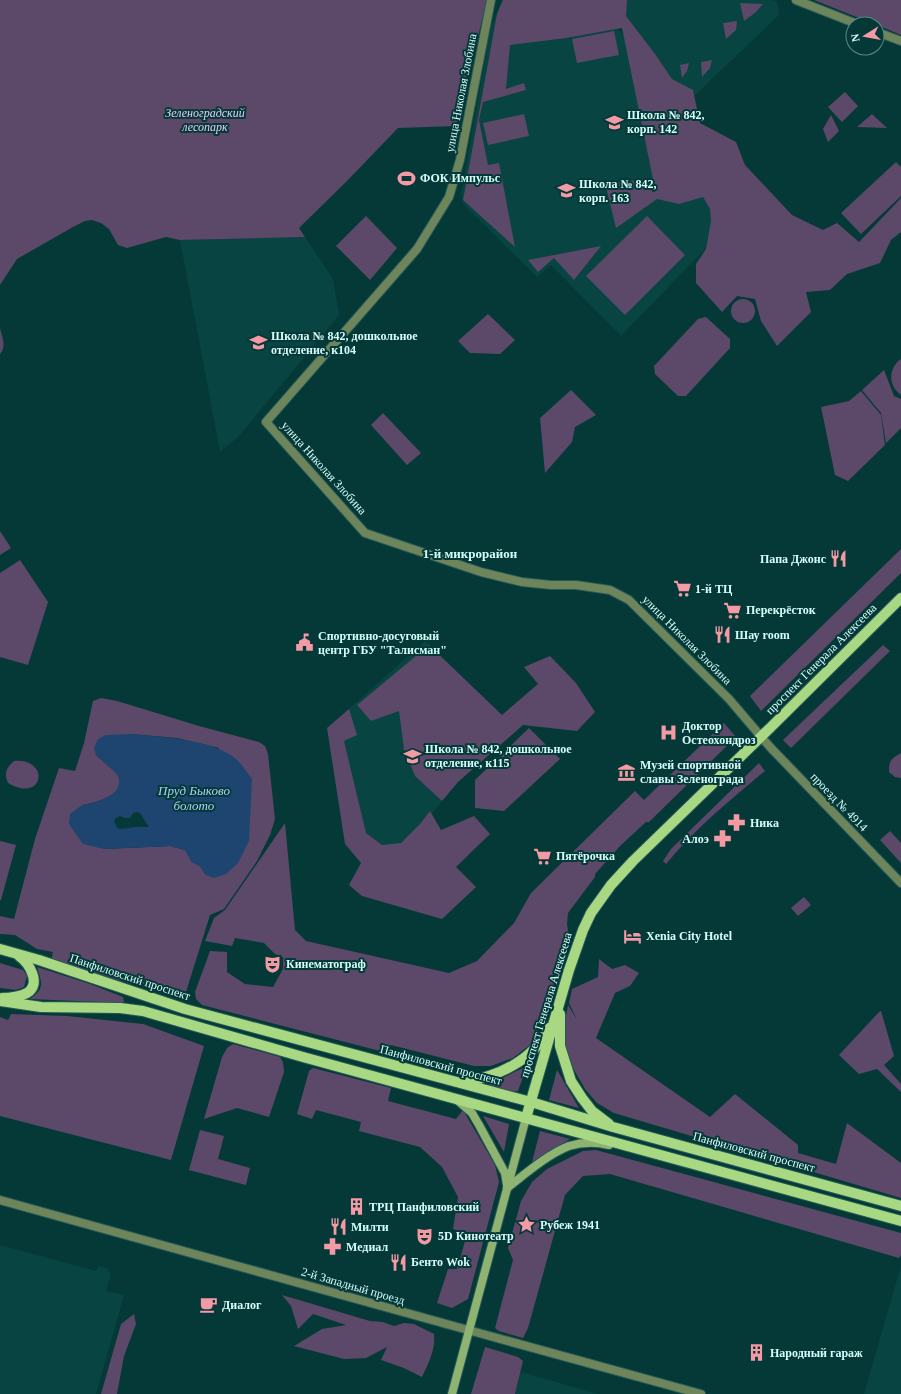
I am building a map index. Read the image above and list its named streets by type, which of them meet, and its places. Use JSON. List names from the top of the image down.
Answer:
{
  "streets": {
    "main road": ["проспект Генерала Алексеева", "Панфиловский проспект"],
    "street": ["улица Николая Злобина", "проезд № 4914", "2-й Западный проезд"]
  },
  "crossings": [
    ["улица Николая Злобина", "проспект Генерала Алексеева"],
    ["улица Николая Злобина", "проезд № 4914"],
    ["проспект Генерала Алексеева", "проезд № 4914"],
    ["проспект Генерала Алексеева", "Панфиловский проспект"],
    ["проспект Генерала Алексеева", "2-й Западный проезд"]
  ],
  "districts": ["1-й микрорайон"],
  "water": ["Пруд Быково болото"],
  "parks": ["Зеленоградский лесопарк"],
  "places": {
    "school or university": [
      "Школа № 842, корп. 142",
      "Школа № 842, корп. 163",
      "Школа № 842, дошкольное отделение, к104",
      "Школа № 842, дошкольное отделение, к115"
    ],
    "sports": ["ФОК Импульс"],
    "restaurant": [
      "Папа Джонс",
      "Шау room",
      "Милти",
      "Бенто Wok"
    ],
    "supermarket": ["1-й ТЦ", "Перекрёсток", "Пятёрочка"],
    "public building": ["Спортивно-досуговый центр ГБУ \"Талисман\""],
    "hospital": ["Доктор Остеохондроз"],
    "museum": ["Музей спортивной славы Зеленограда"],
    "pharmacy": ["Ника", "Алоэ", "Медиал"],
    "hotel": ["Xenia City Hotel"],
    "theatre": ["Кинематограф", "5D Кинотеатр"],
    "building": ["ТРЦ Панфиловский", "Народный гараж"],
    "place": ["Рубеж 1941"],
    "cafe": ["Диалог"]
  },
  "north": "left"
}
